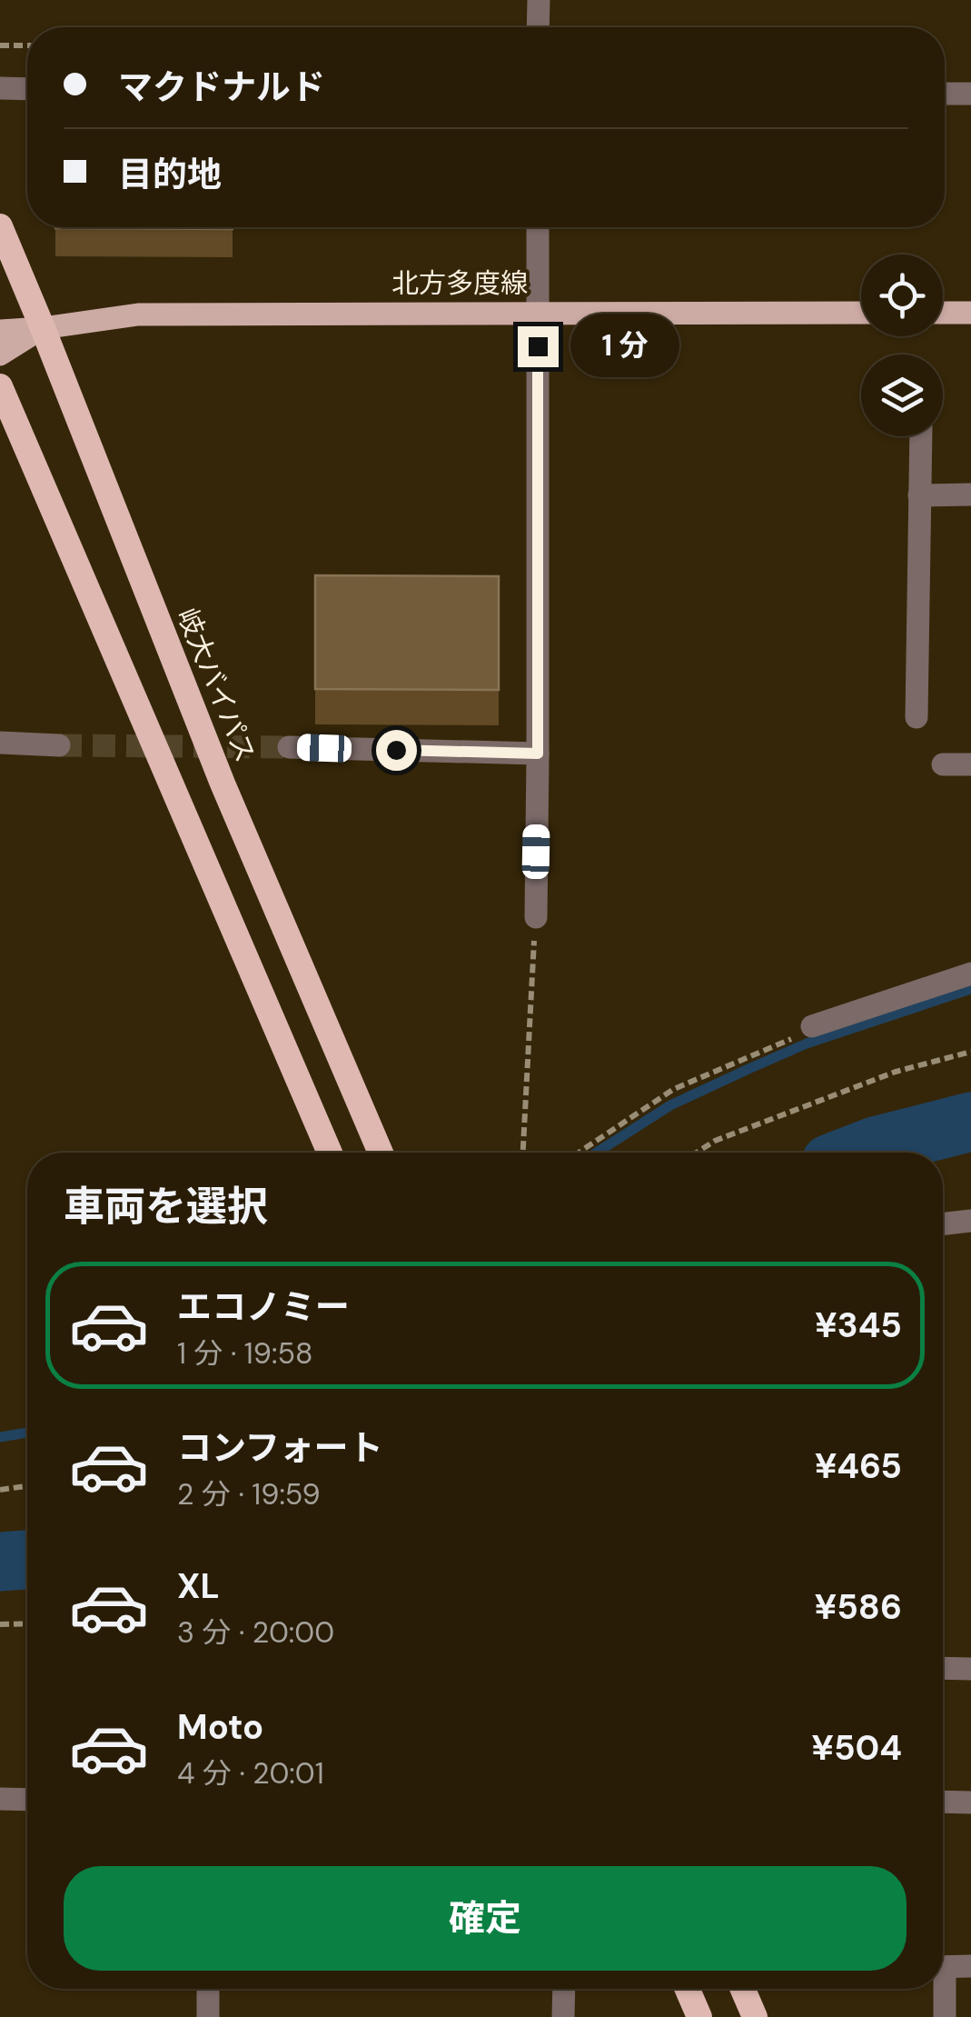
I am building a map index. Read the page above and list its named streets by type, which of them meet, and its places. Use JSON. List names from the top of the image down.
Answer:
{
  "streets": {
    "highway": ["岐大バイパス"],
    "main road": ["北方多度線"]
  },
  "crossings": [
    ["北方多度線", "岐大バイパス"]
  ],
  "page": {
    "banner": ["マクドナルド", "目的地"],
    "bubble": "1 分",
    "heading": "車両を選択",
    "list": [
      {
        "name": "エコノミー",
        "note": "1 分 · 19:58",
        "value": "¥345"
      },
      {
        "name": "コンフォート",
        "note": "2 分 · 19:59",
        "value": "¥465"
      },
      {
        "name": "XL",
        "note": "3 分 · 20:00",
        "value": "¥586"
      },
      {
        "name": "Moto",
        "note": "4 分 · 20:01",
        "value": "¥504"
      }
    ],
    "buttons": "確定"
  }
}
